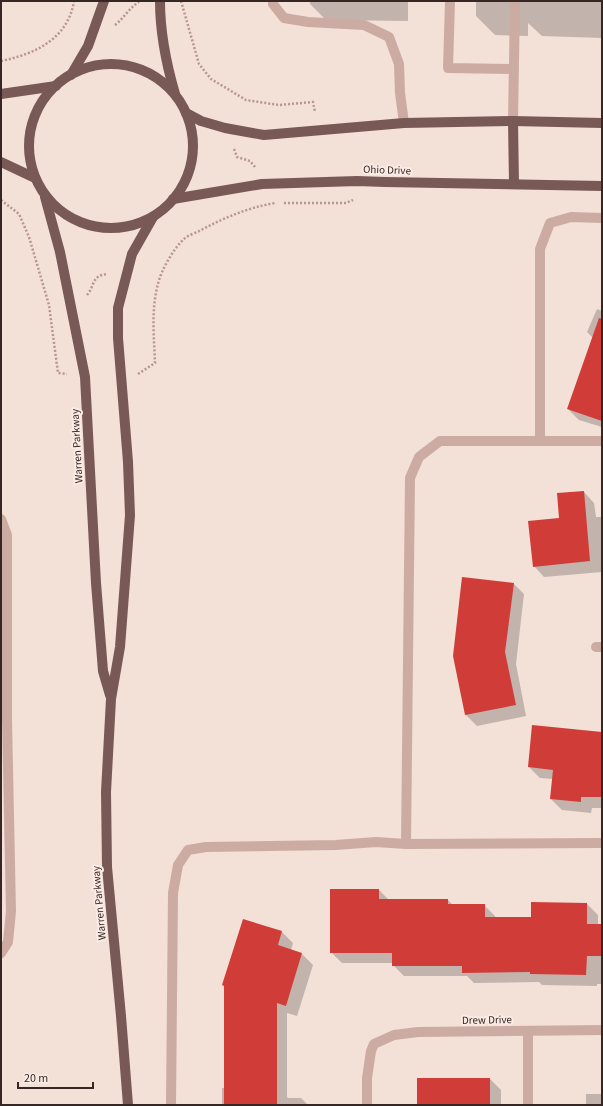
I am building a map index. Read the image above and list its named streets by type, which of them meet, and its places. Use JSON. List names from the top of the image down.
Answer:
{
  "streets": {
    "main road": ["Ohio Drive", "Warren Parkway"],
    "street": ["Drew Drive"]
  },
  "scale_bar": "20 m"
}
